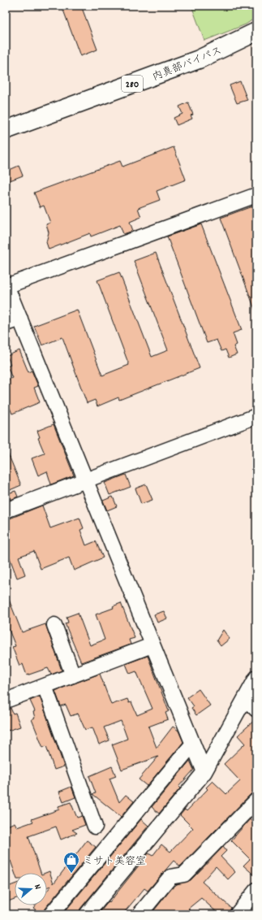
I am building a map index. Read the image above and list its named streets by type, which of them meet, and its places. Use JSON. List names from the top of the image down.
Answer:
{
  "streets": {
    "highway": ["内真部バイパス", "280"]
  },
  "places": {
    "shop": ["ミサト美容室"]
  },
  "north": "right"
}
